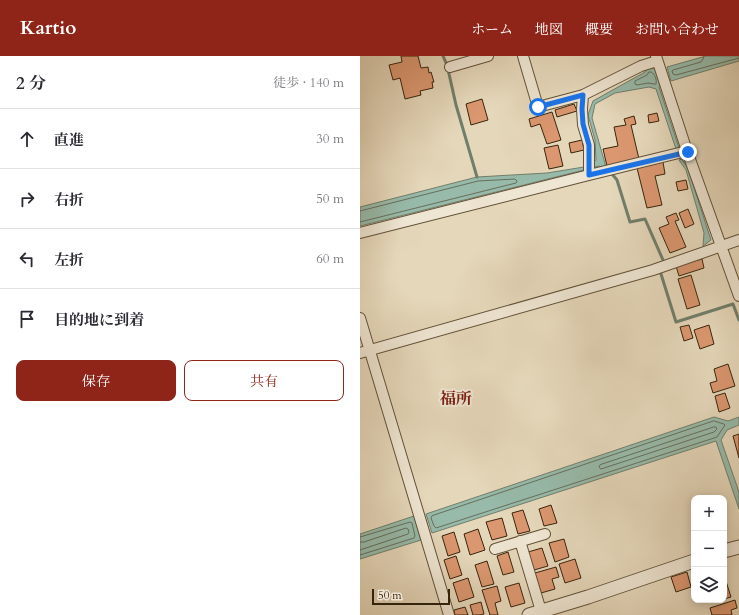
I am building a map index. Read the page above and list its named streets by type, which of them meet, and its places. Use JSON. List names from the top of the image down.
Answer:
{
  "districts": ["福所"],
  "scale_bar": "50 m",
  "page": {
    "header": "Kartio",
    "nav": [
      "ホーム",
      "地図",
      "概要",
      "お問い合わせ"
    ],
    "heading": ["2 分", "徒歩 · 140 m"],
    "list": [
      ["直進", "30 m"],
      ["右折", "50 m"],
      ["左折", "60 m"],
      "目的地に到着"
    ],
    "buttons": ["保存", "共有"],
    "map_buttons": ["+", "−"],
    "scale": "50 m"
  }
}
